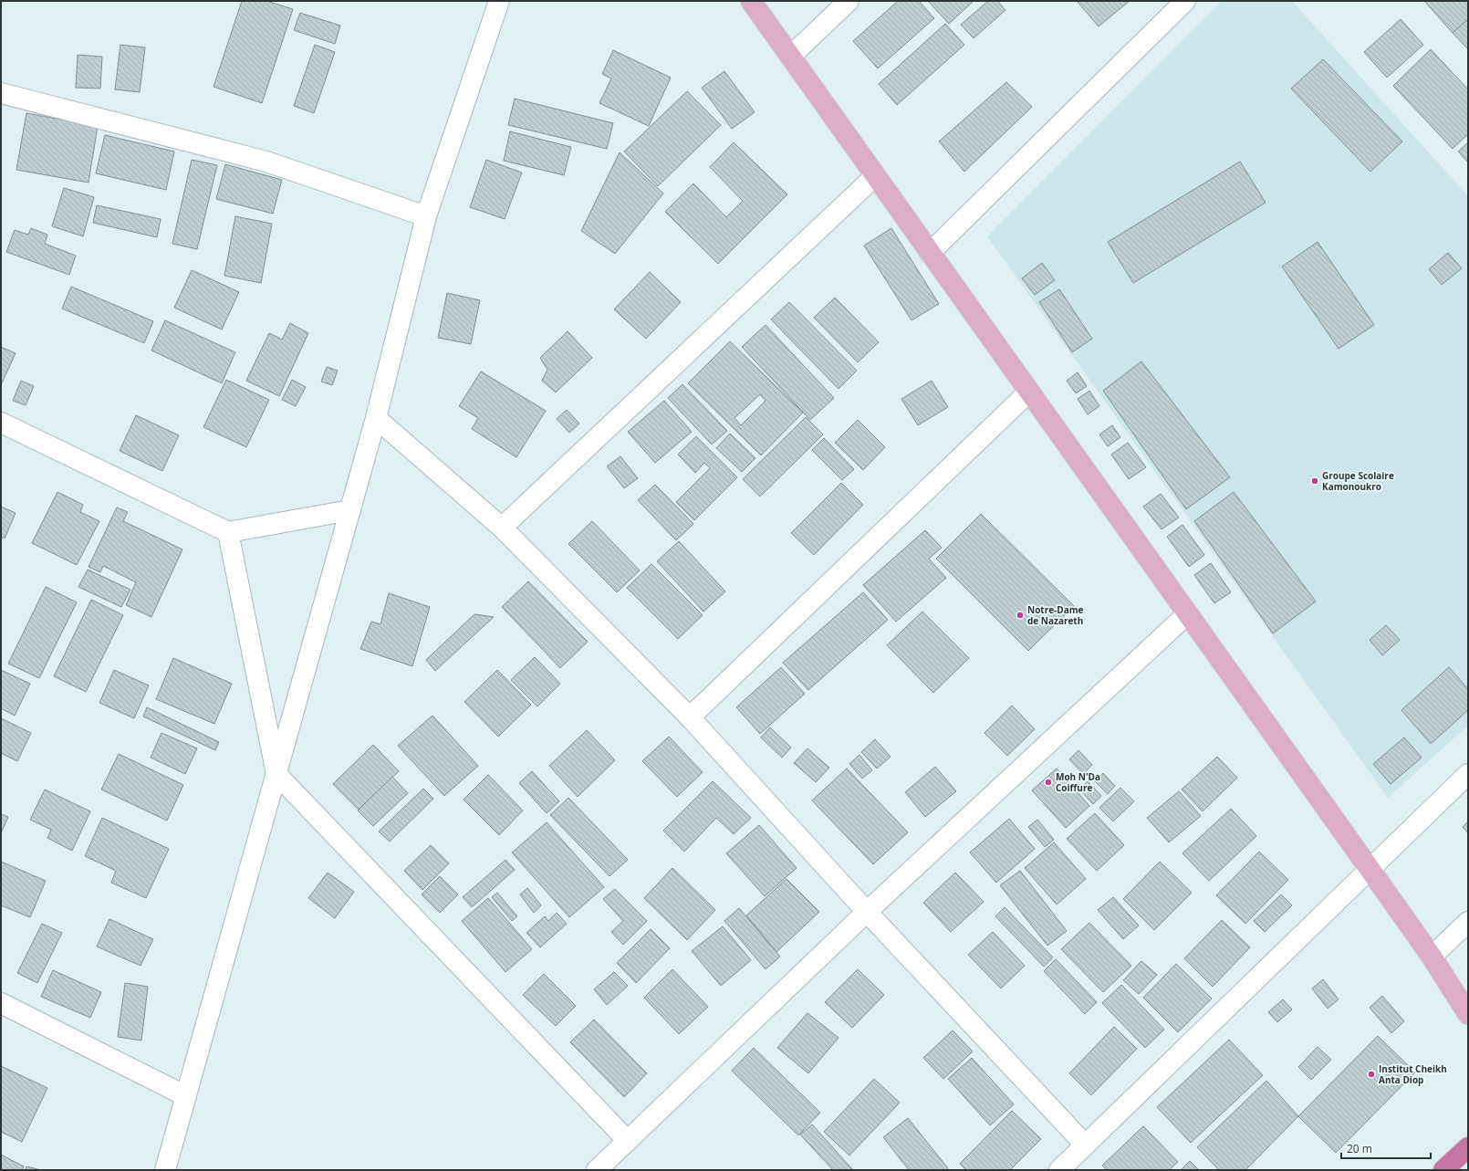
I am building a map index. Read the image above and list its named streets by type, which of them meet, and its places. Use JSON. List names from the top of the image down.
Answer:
{
  "places": [
    "Groupe Scolaire Kamonoukro",
    "Notre-Dame de Nazareth",
    "Moh N'Da Coiffure",
    "Institut Cheikh Anta Diop"
  ],
  "scale_bar": "20 m"
}
